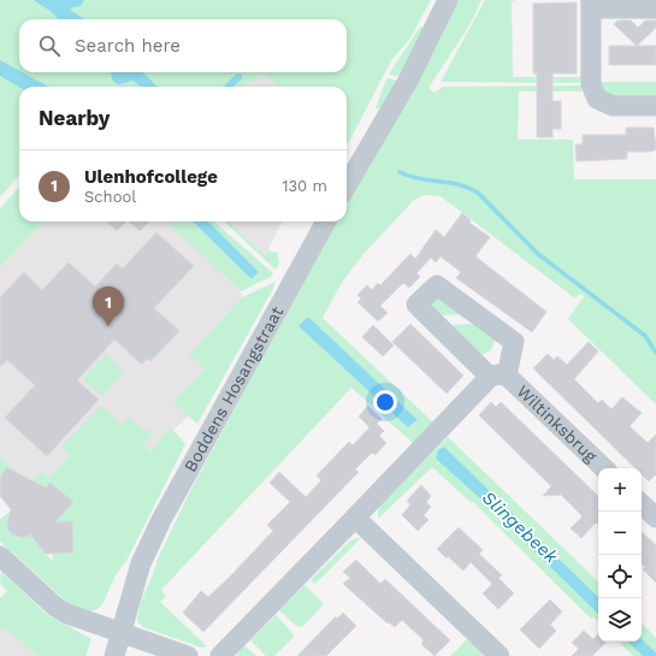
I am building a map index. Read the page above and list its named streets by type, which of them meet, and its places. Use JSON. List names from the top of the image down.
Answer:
{
  "streets": {
    "street": ["Boddens Hosangstraat", "Wiltinksbrug"]
  },
  "water": ["Slingebeek"],
  "page": {
    "search": "Search here",
    "heading": "Nearby",
    "list": [
      {
        "mark": "1",
        "name": "Ulenhofcollege",
        "note": "School",
        "value": "130 m"
      }
    ],
    "pins": "1",
    "map_buttons": ["+", "−"]
  }
}
